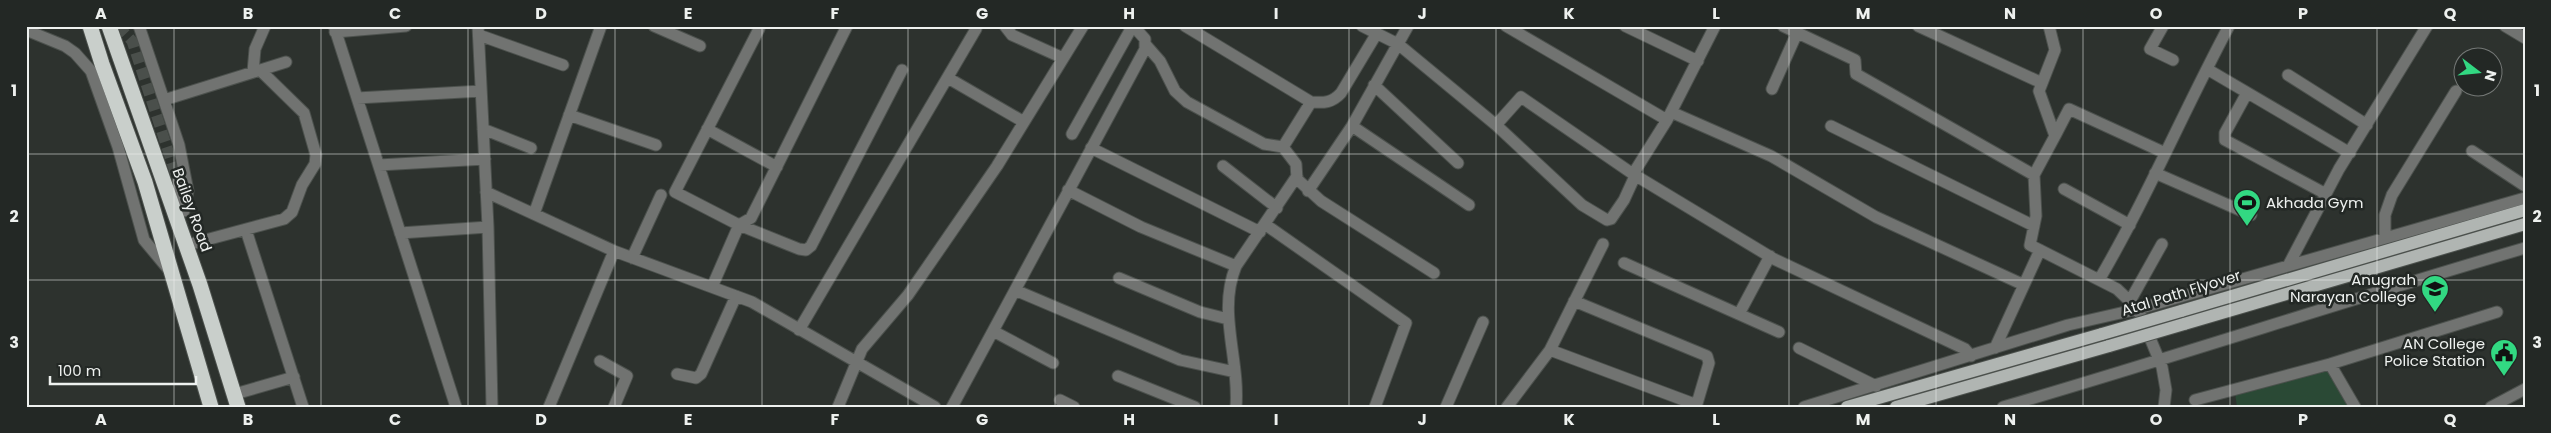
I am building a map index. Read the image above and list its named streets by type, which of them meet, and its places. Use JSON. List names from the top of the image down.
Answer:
{
  "streets": {
    "highway": ["Bailey Road"],
    "main road": ["Atal Path Flyover"]
  },
  "places": {
    "sports": ["Akhada Gym"],
    "school or university": ["Anugrah Narayan College"],
    "public building": ["AN College Police Station"]
  },
  "scale_bar": "100 m",
  "north": "right",
  "grid": {
    "columns": [
      "A",
      "B",
      "C",
      "D",
      "E",
      "F",
      "G",
      "H",
      "I",
      "J",
      "K",
      "L",
      "M",
      "N",
      "O",
      "P",
      "Q"
    ],
    "rows": ["1", "2", "3"]
  }
}
